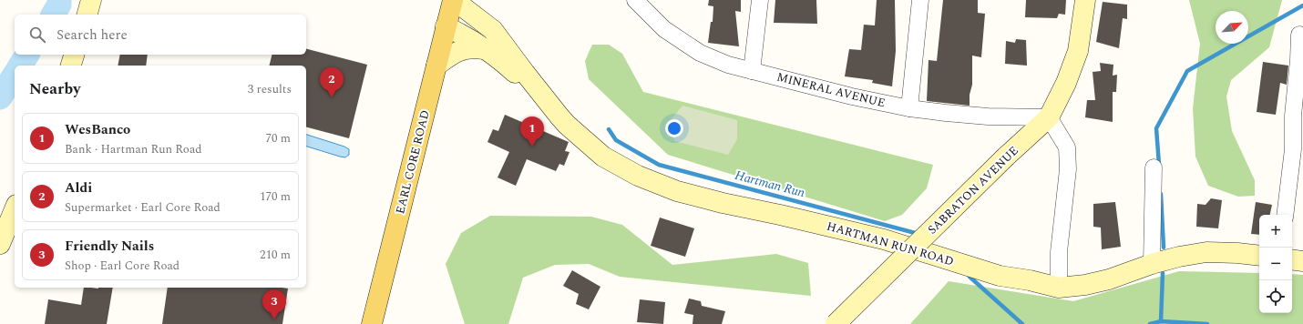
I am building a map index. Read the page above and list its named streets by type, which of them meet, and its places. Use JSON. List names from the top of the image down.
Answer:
{
  "streets": {
    "main road": ["EARL CORE ROAD", "SABRATON AVENUE", "HARTMAN RUN ROAD"],
    "street": ["MINERAL AVENUE"]
  },
  "crossings": [
    ["MINERAL AVENUE", "SABRATON AVENUE"],
    ["EARL CORE ROAD", "HARTMAN RUN ROAD"]
  ],
  "water": ["Hartman Run"],
  "north": "top right",
  "page": {
    "search": "Search here",
    "heading": ["Nearby", "3 results"],
    "pins": ["2", "1", "3"],
    "list": [
      {
        "mark": "1",
        "name": "WesBanco",
        "note": "Bank · Hartman Run Road",
        "value": "70 m"
      },
      {
        "mark": "2",
        "name": "Aldi",
        "note": "Supermarket · Earl Core Road",
        "value": "170 m"
      },
      {
        "mark": "3",
        "name": "Friendly Nails",
        "note": "Shop · Earl Core Road",
        "value": "210 m"
      }
    ],
    "map_buttons": ["+", "−"]
  }
}
